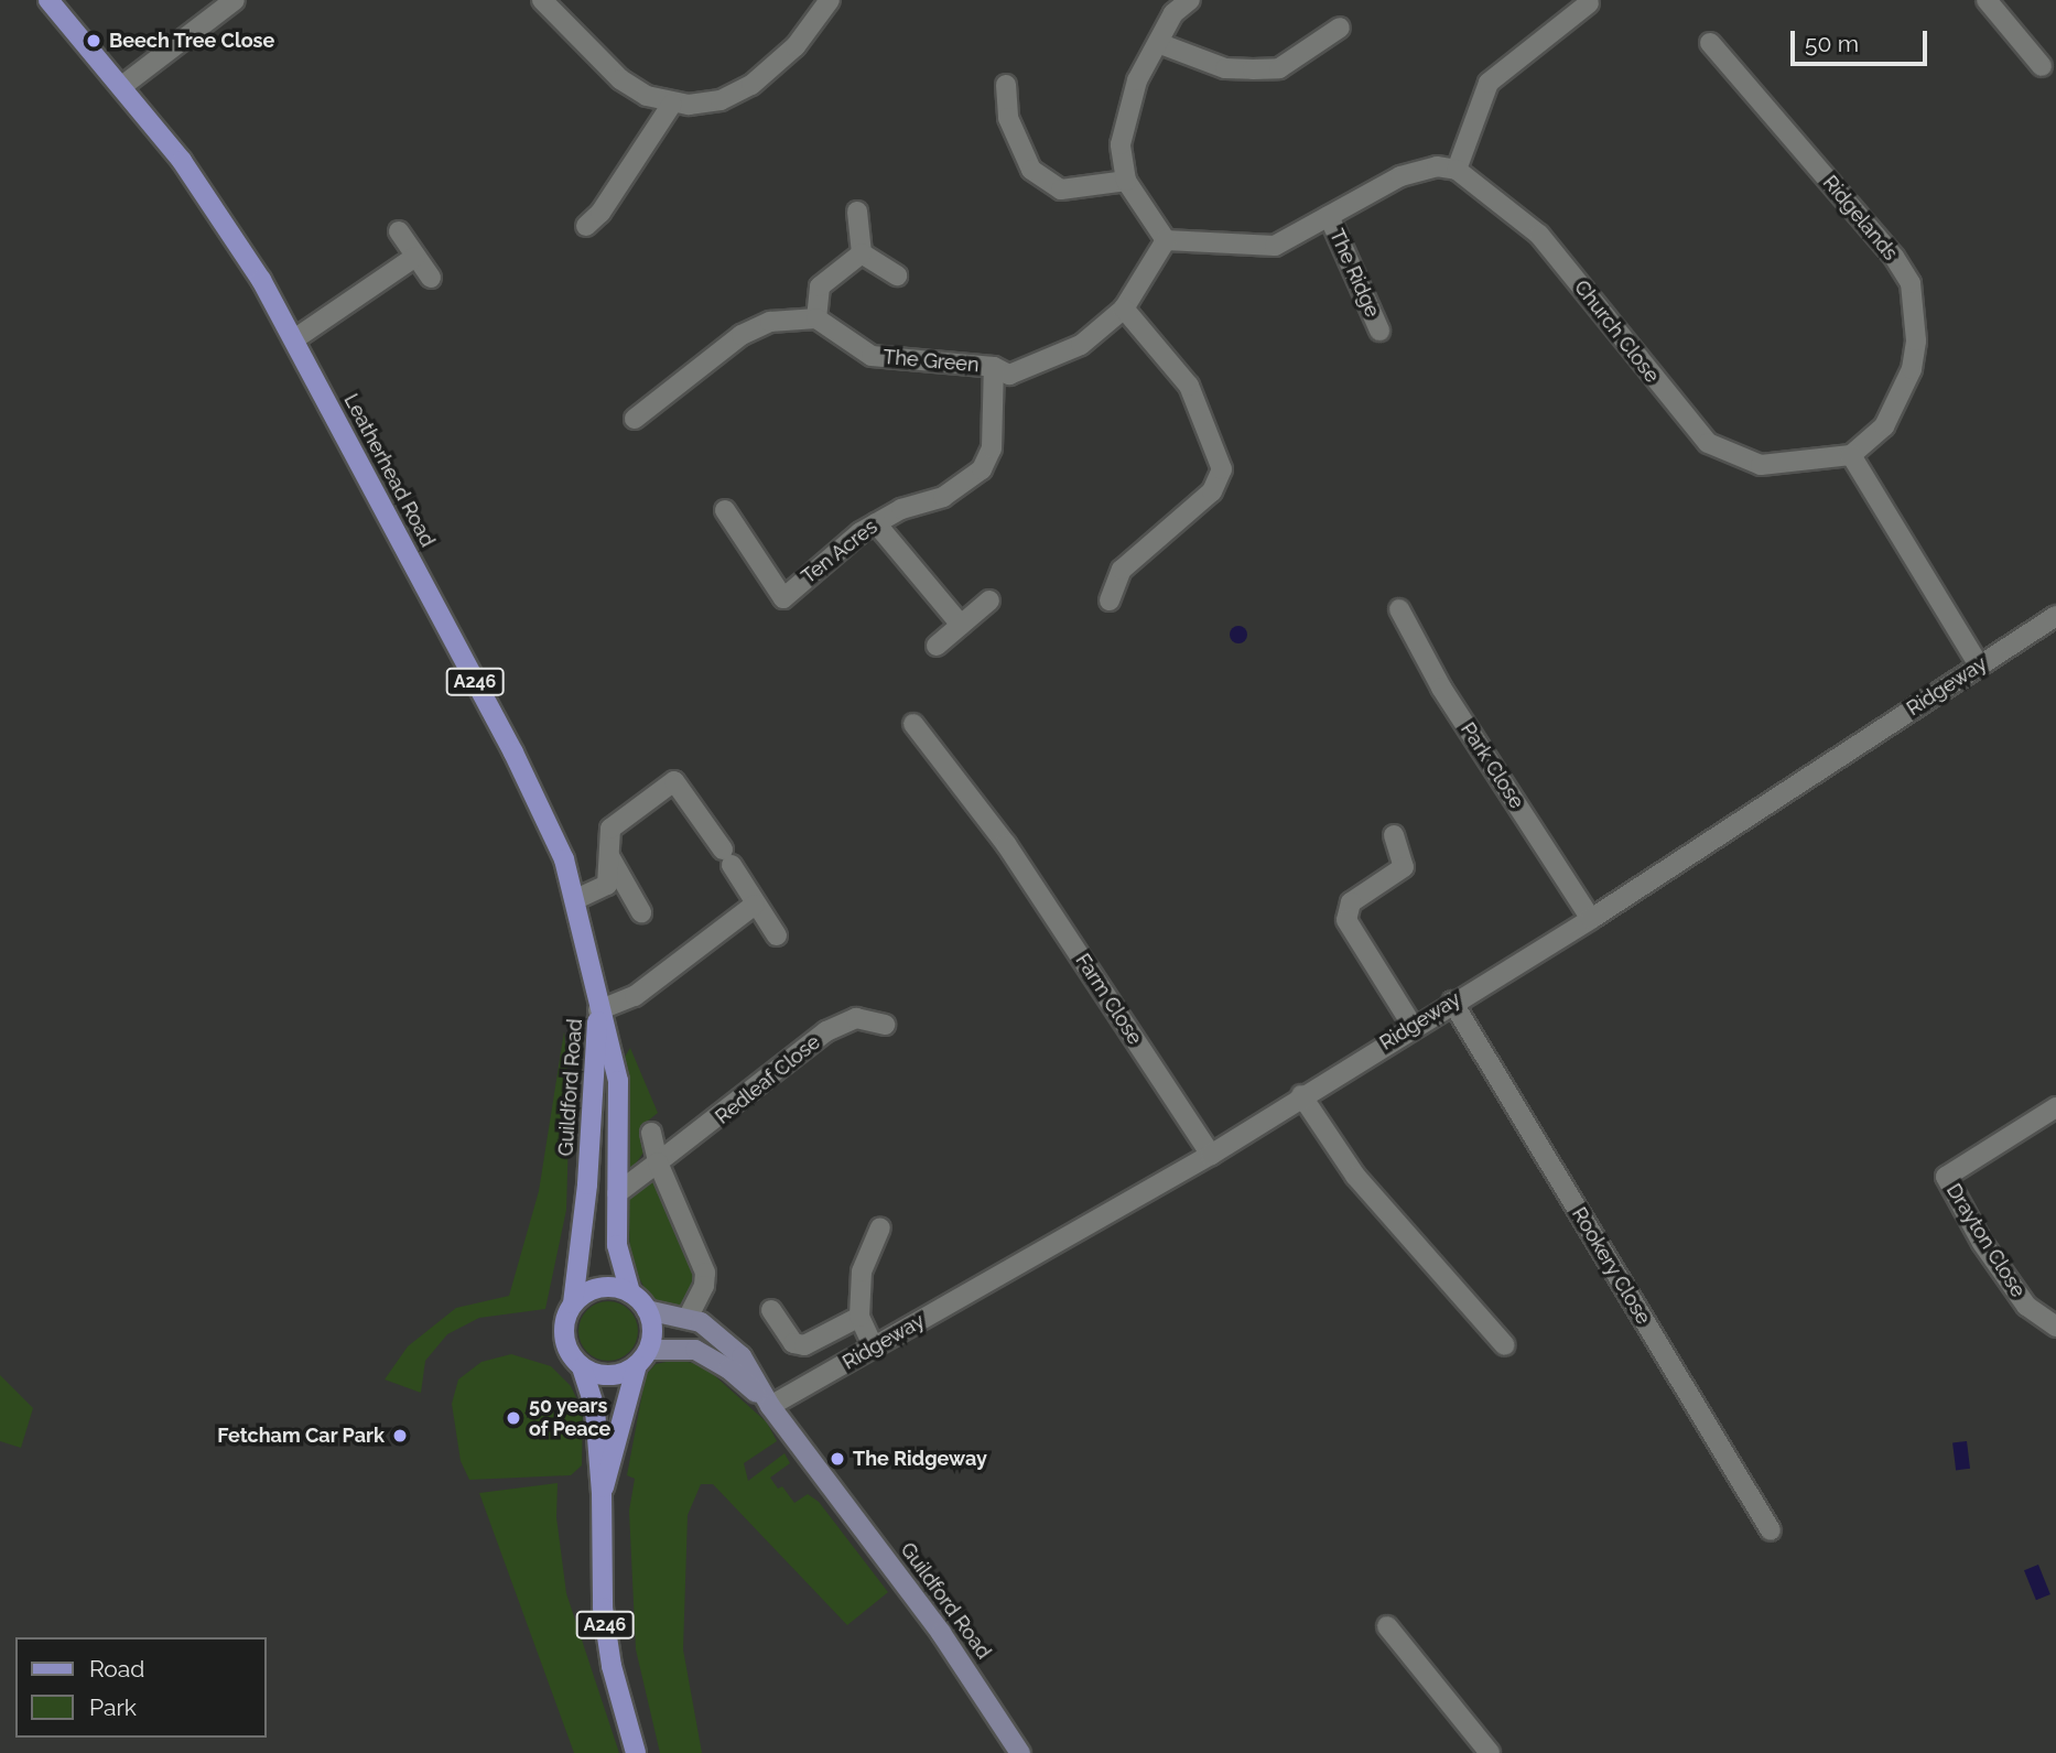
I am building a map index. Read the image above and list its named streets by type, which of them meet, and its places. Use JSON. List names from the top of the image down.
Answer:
{
  "streets": {
    "main road": ["Leatherhead Road", "A246", "Guildford Road"],
    "street": [
      "Ridgelands",
      "The Ridge",
      "Church Close",
      "The Green",
      "Ten Acres",
      "Ridgeway",
      "Park Close",
      "Farm Close",
      "Redleaf Close",
      "Drayton Close",
      "Rookery Close"
    ]
  },
  "crossings": [
    ["Ridgelands", "Church Close"],
    ["The Green", "Ten Acres"],
    ["Leatherhead Road", "Guildford Road"],
    ["A246", "Guildford Road"],
    ["Ridgeway", "Park Close"],
    ["Ridgeway", "Farm Close"],
    ["Ridgeway", "Guildford Road"],
    ["Ridgeway", "Rookery Close"]
  ],
  "places": [
    "Beech Tree Close",
    "50 years of Peace",
    "Fetcham Car Park",
    "The Ridgeway"
  ],
  "legend": ["Road", "Park"],
  "scale_bar": "50 m"
}
